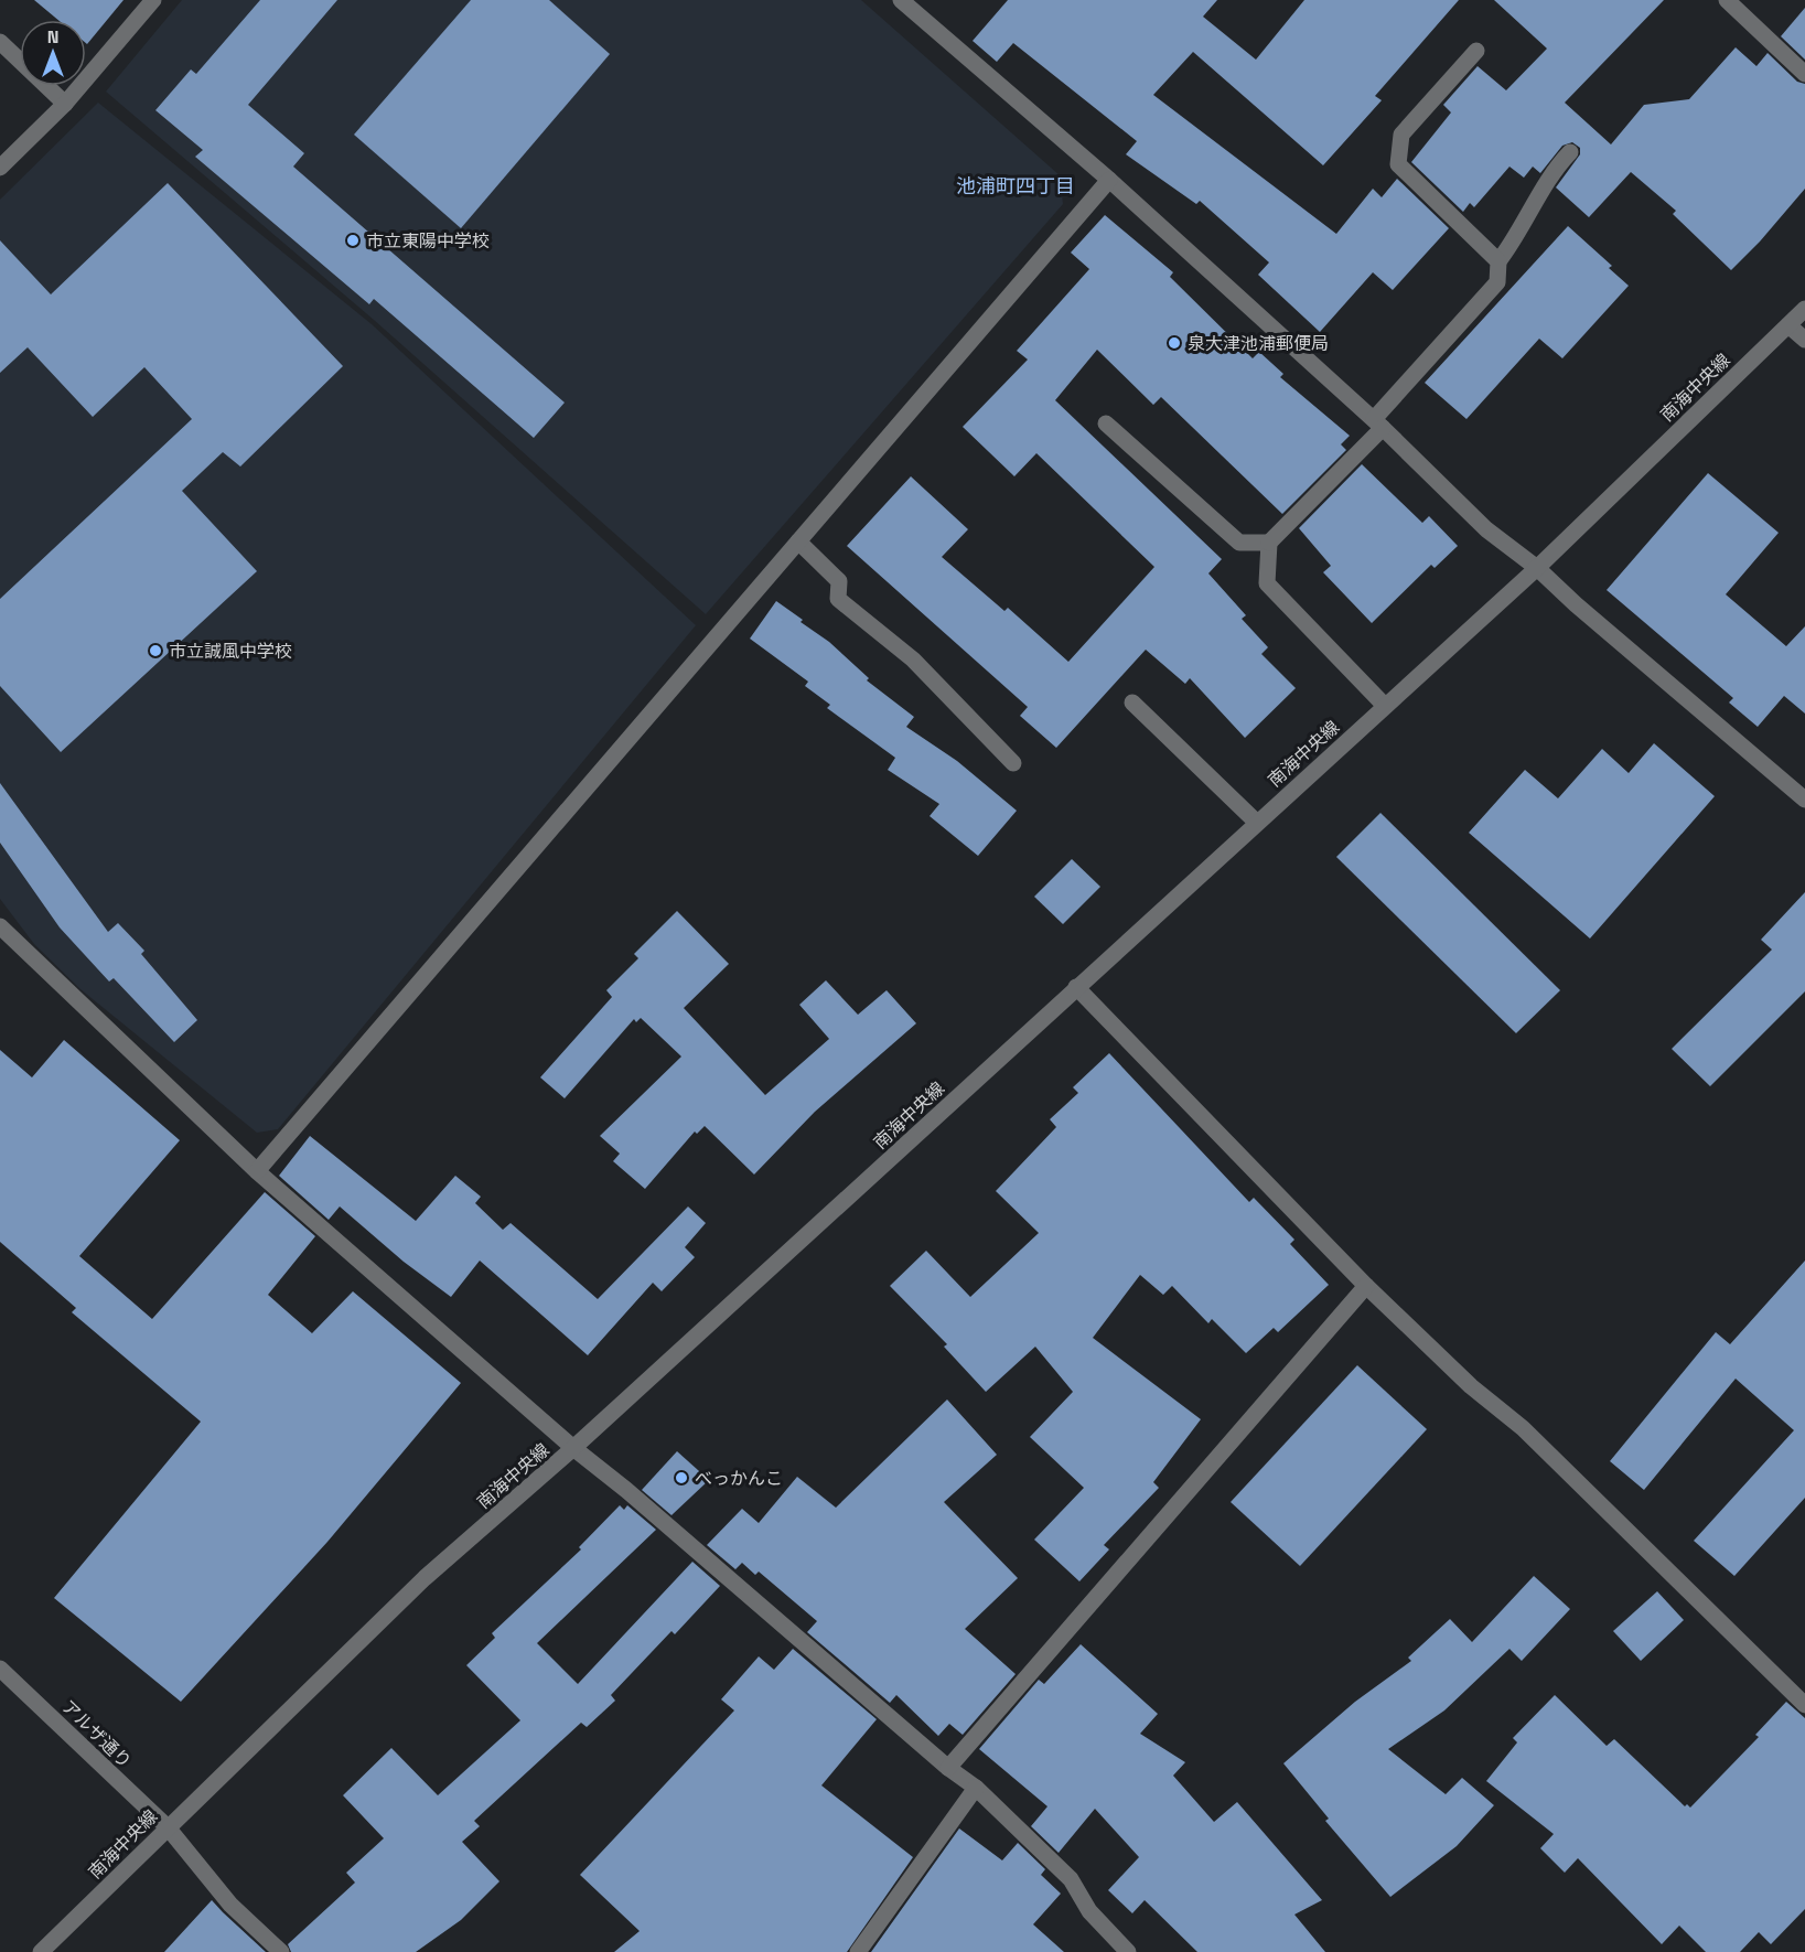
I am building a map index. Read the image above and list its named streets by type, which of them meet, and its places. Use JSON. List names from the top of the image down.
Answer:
{
  "streets": {
    "street": ["南海中央線", "アルザ通り"]
  },
  "crossings": [
    ["南海中央線", "アルザ通り"]
  ],
  "districts": ["池浦町四丁目"],
  "places": [
    "市立東陽中学校",
    "泉大津池浦郵便局",
    "市立誠風中学校",
    "べっかんこ"
  ],
  "north": "top"
}
